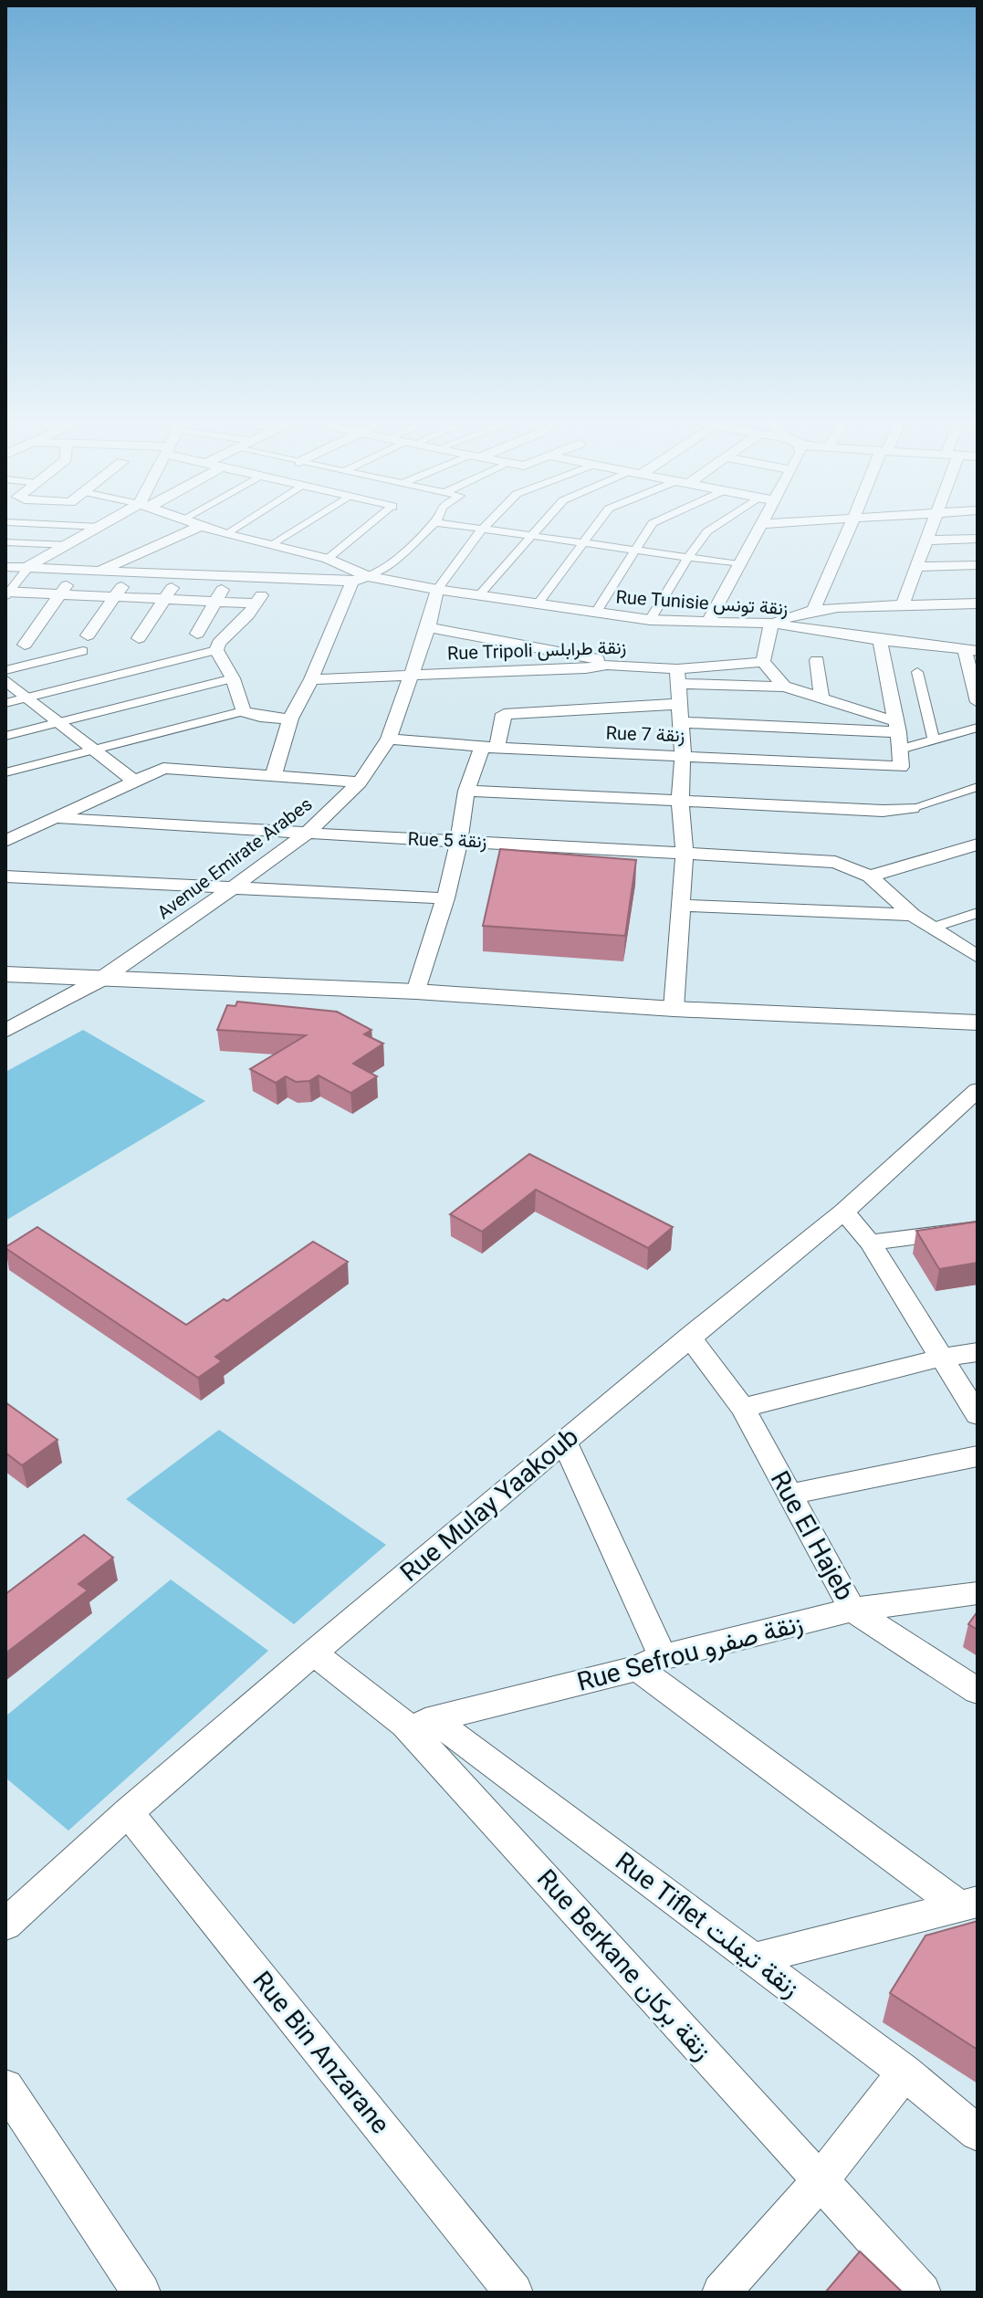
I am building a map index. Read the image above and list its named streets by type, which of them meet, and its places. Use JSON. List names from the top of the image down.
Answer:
{
  "streets": {
    "street": [
      "Rue Tunisie زنقة تونس",
      "Rue Tripoli زنقة طرابلس",
      "Rue 7 زنقة",
      "Rue 5 زنقة",
      "Avenue Emirate Arabes",
      "Rue Mulay Yaakoub",
      "Rue El Hajeb",
      "Rue Sefrou زنقة صفرو",
      "Rue Tiflet زنقة تيفلت",
      "Rue Berkane زنقة بركان",
      "Rue Bin Anzarane"
    ]
  },
  "crossings": [
    ["Rue Tunisie زنقة تونس", "Avenue Emirate Arabes"],
    ["Rue Tripoli زنقة طرابلس", "Avenue Emirate Arabes"],
    ["Rue 7 زنقة", "Avenue Emirate Arabes"],
    ["Rue 5 زنقة", "Avenue Emirate Arabes"],
    ["Rue Mulay Yaakoub", "Rue El Hajeb"],
    ["Rue Mulay Yaakoub", "Rue Berkane زنقة بركان"],
    ["Rue Mulay Yaakoub", "Rue Bin Anzarane"],
    ["Rue El Hajeb", "Rue Sefrou زنقة صفرو"],
    ["Rue Sefrou زنقة صفرو", "Rue Tiflet زنقة تيفلت"],
    ["Rue Sefrou زنقة صفرو", "Rue Berkane زنقة بركان"],
    ["Rue Tiflet زنقة تيفلت", "Rue Berkane زنقة بركان"]
  ]
}
